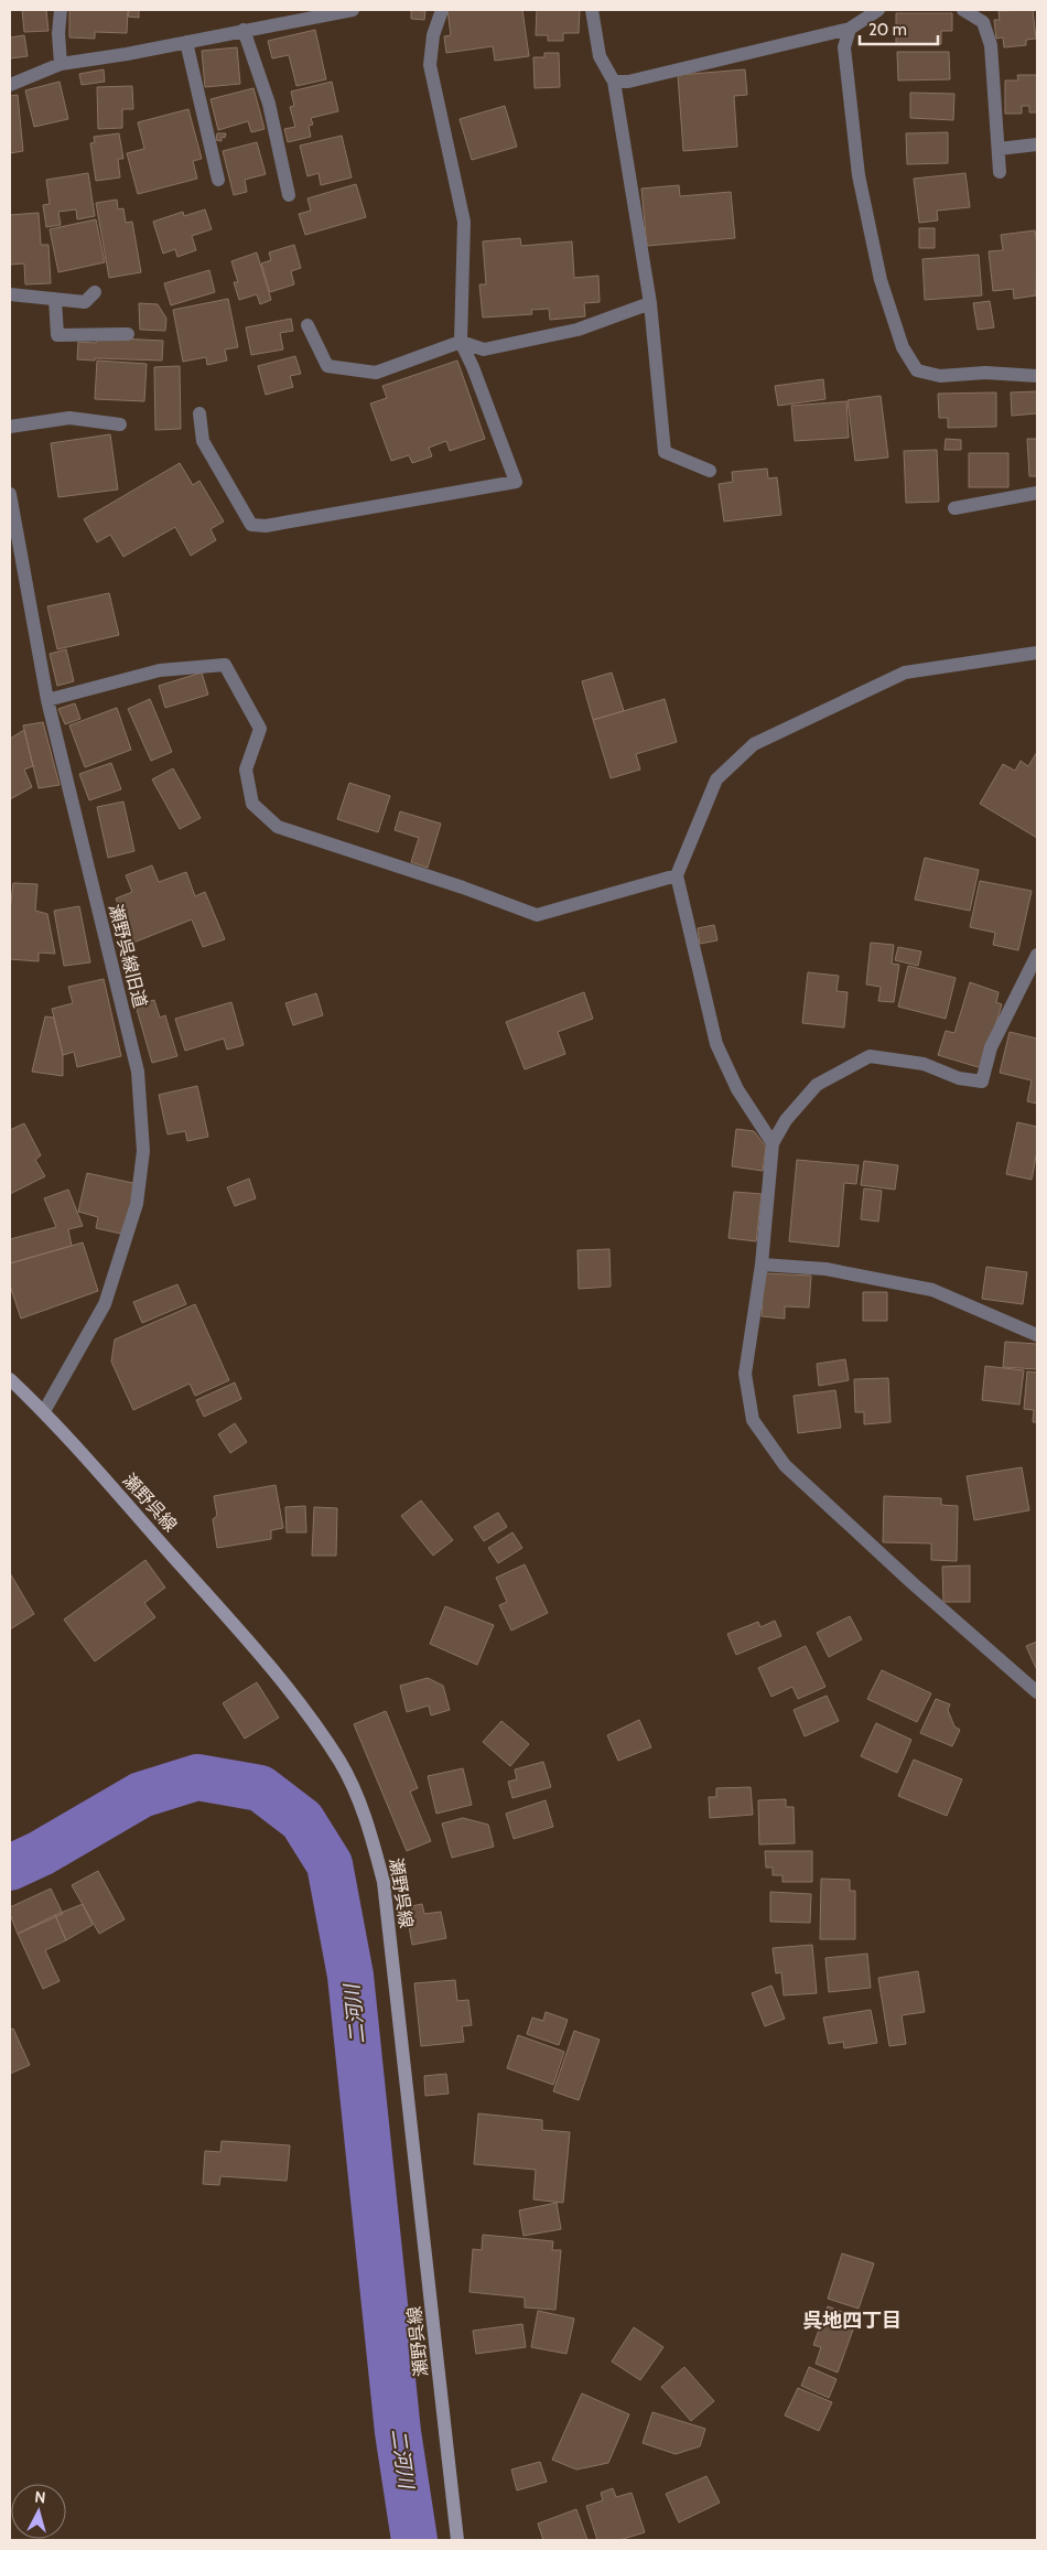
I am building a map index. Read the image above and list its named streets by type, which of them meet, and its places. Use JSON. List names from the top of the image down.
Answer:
{
  "streets": {
    "main road": ["瀬野呉線"],
    "street": ["瀬野呉線旧道"]
  },
  "crossings": [
    ["瀬野呉線旧道", "瀬野呉線"]
  ],
  "districts": ["呉地四丁目"],
  "water": ["二河川"],
  "scale_bar": "20 m",
  "north": "top"
}
